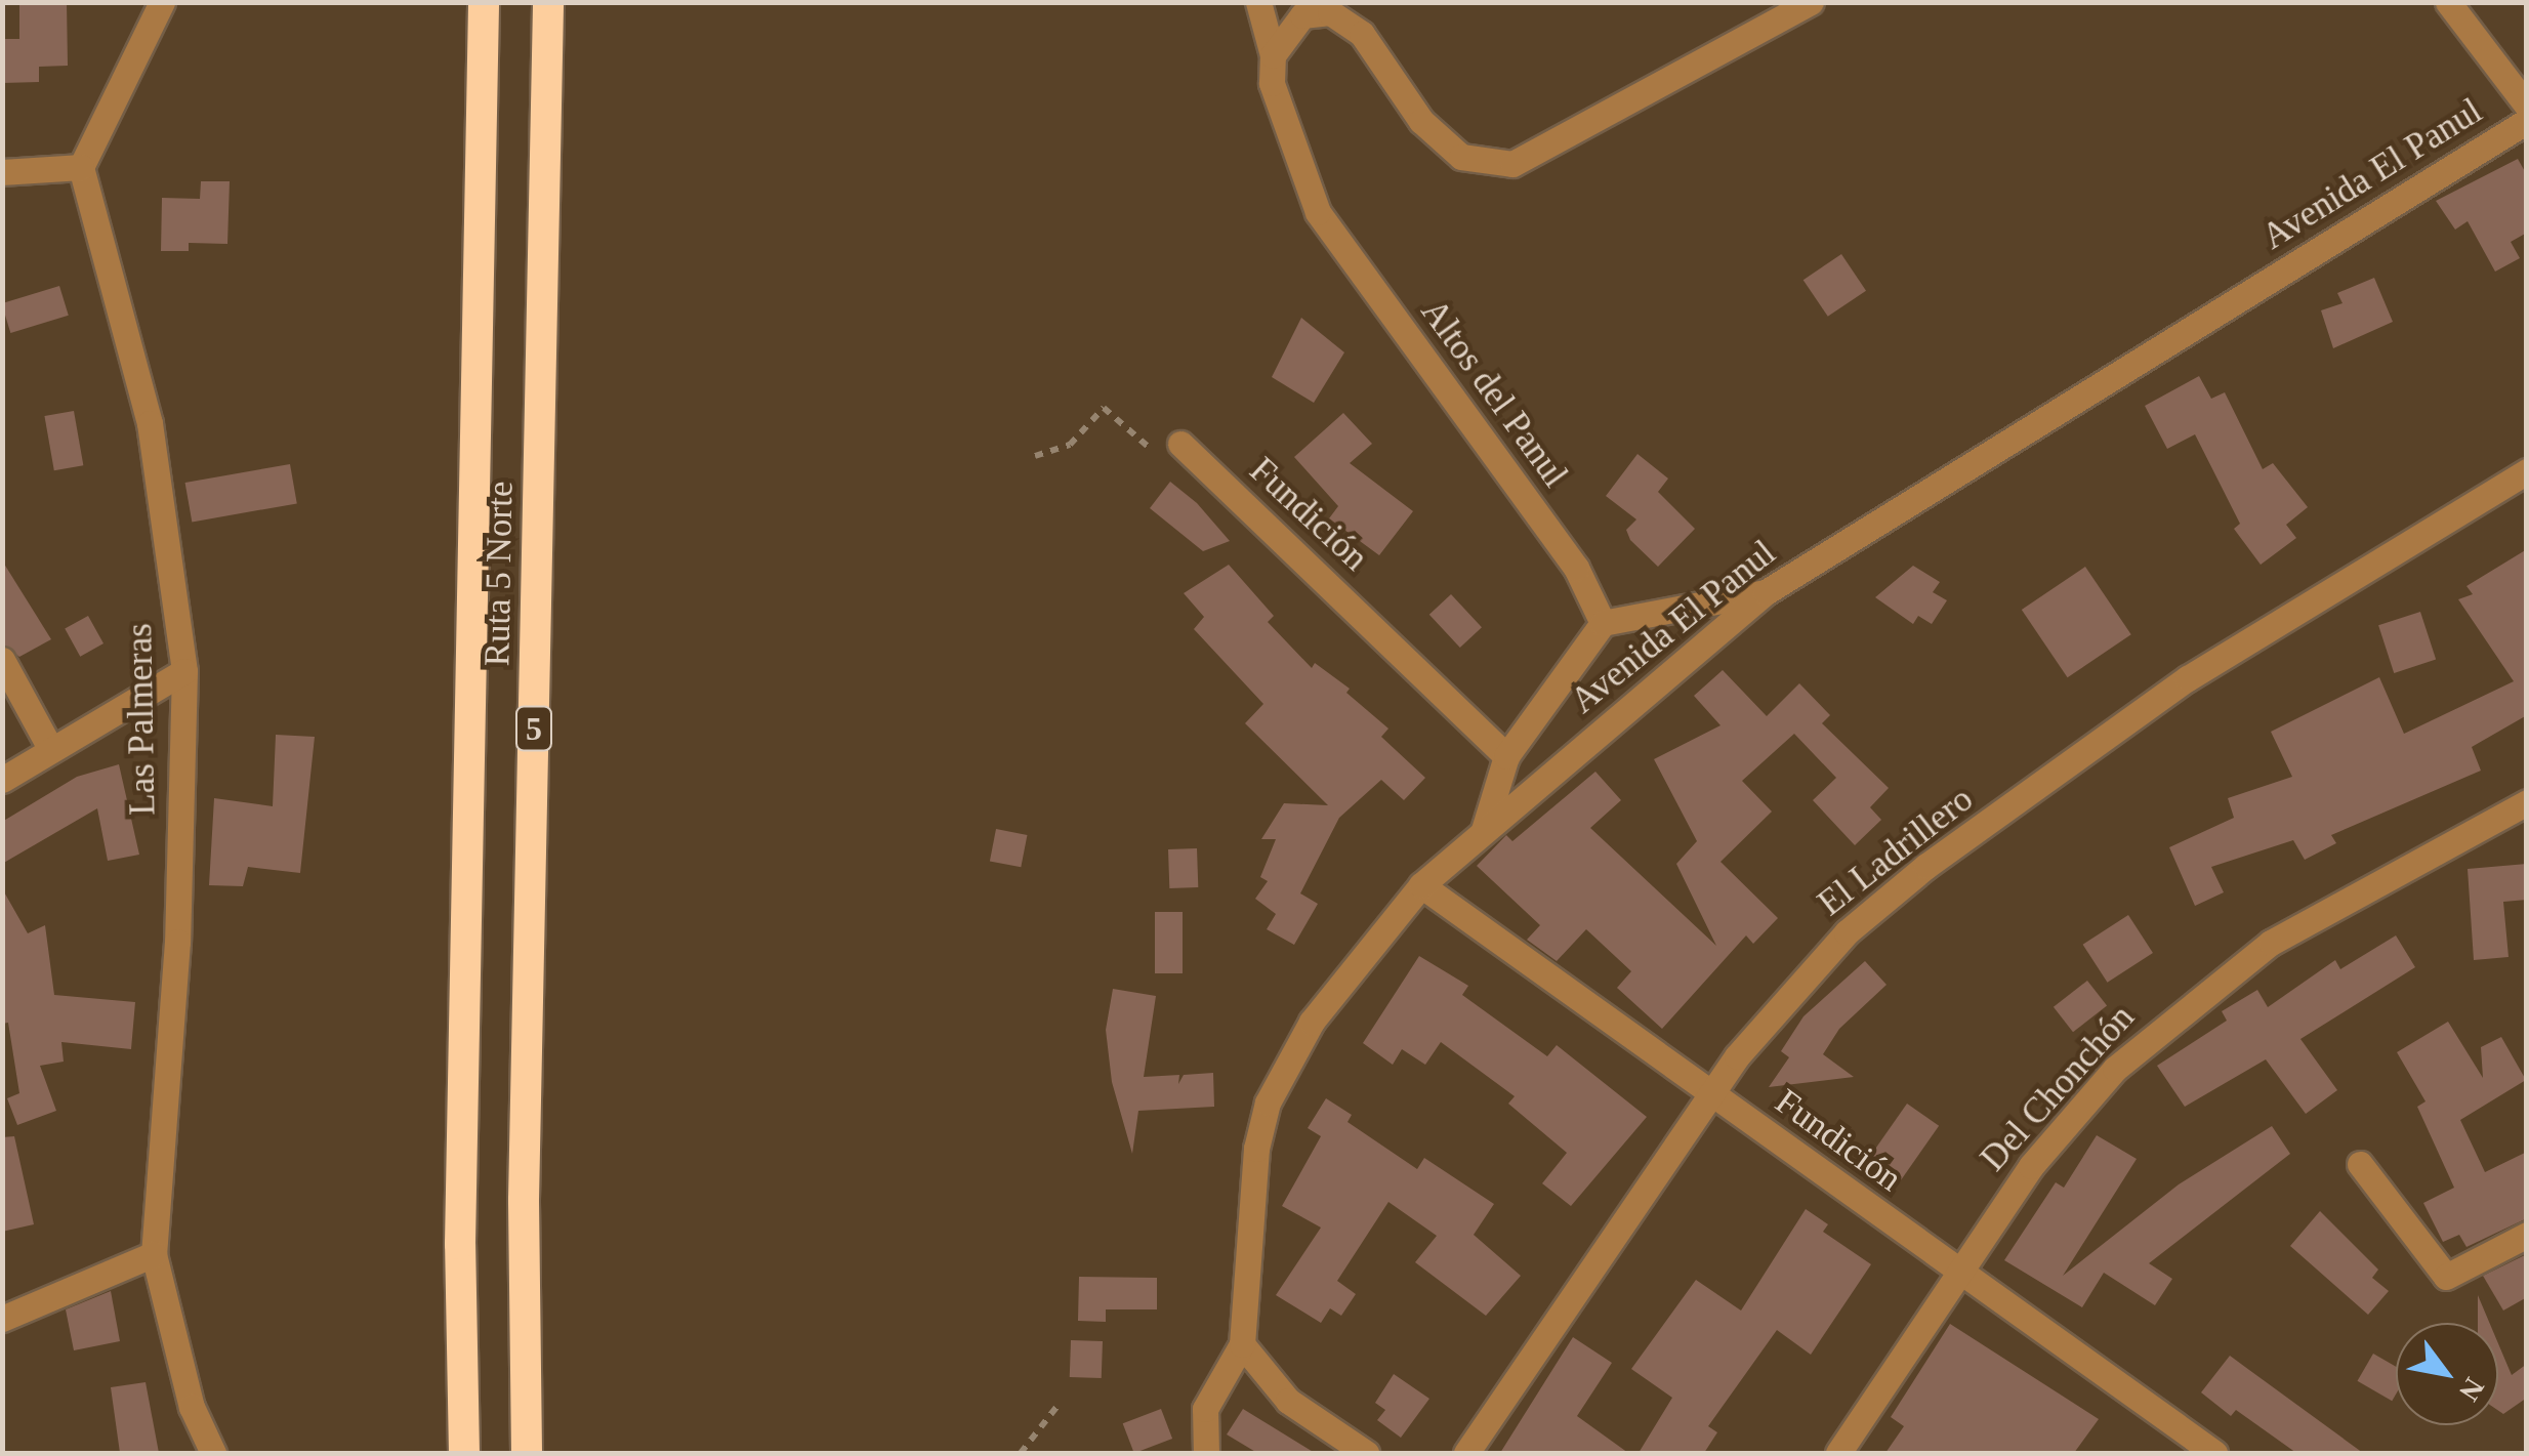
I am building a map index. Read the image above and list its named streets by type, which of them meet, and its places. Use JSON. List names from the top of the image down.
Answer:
{
  "streets": {
    "highway": ["Ruta 5 Norte", "5"],
    "street": [
      "Avenida El Panul",
      "Altos del Panul",
      "Fundición",
      "Las Palmeras",
      "El Ladrillero",
      "Del Chonchón"
    ]
  },
  "crossings": [
    ["Avenida El Panul", "Fundición"],
    ["Fundición", "El Ladrillero"],
    ["Fundición", "Del Chonchón"]
  ],
  "north": "bottom right"
}
